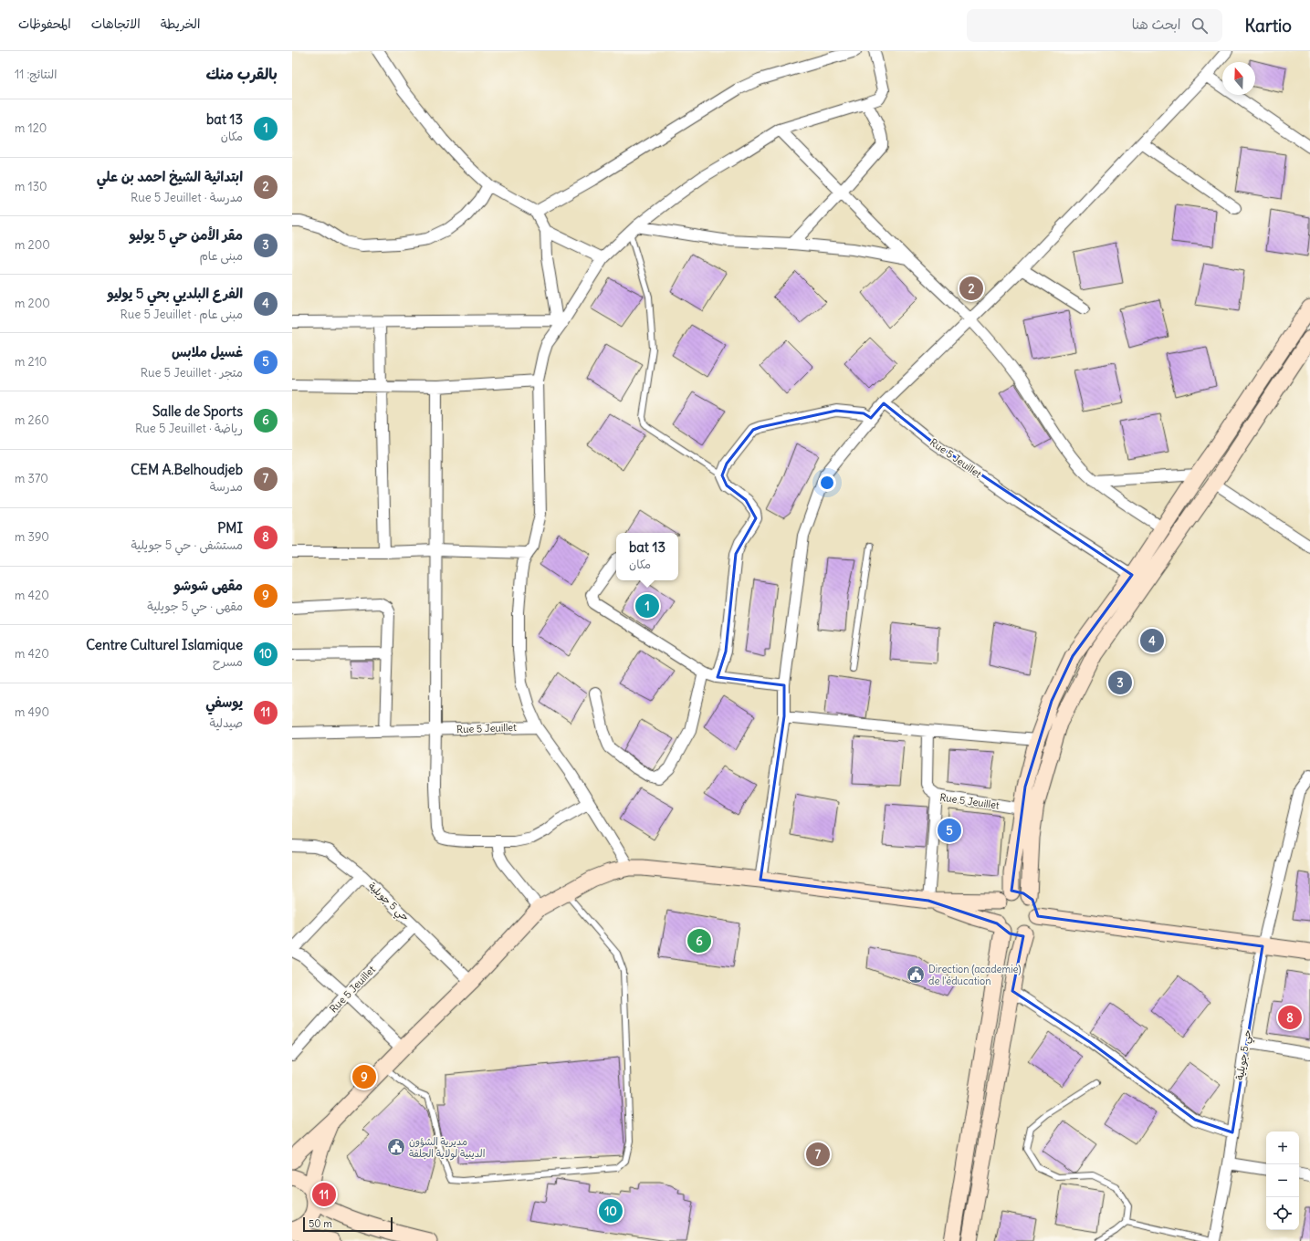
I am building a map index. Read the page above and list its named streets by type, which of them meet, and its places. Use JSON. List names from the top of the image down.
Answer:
{
  "streets": {
    "street": ["Rue 5 Jeuillet", "حي 5 جويلية"]
  },
  "crossings": [
    ["Rue 5 Jeuillet", "حي 5 جويلية"]
  ],
  "places": {
    "public building": ["Direction (academie) de l'éducation", "مديرية الشؤون الدينية لولاية الجلفة"]
  },
  "scale_bar": "50 m",
  "north": "top",
  "page": {
    "header": "Kartio",
    "search": "ابحث هنا",
    "nav": ["الخريطة", "الاتجاهات", "المحفوظات"],
    "heading": ["بالقرب منك", "النتائج: 11"],
    "list": [
      {
        "mark": "1",
        "name": "bat 13",
        "note": "مكان",
        "value": "120 m"
      },
      {
        "mark": "2",
        "name": "ابتدائية الشيخ احمد بن علي",
        "note": "مدرسة · Rue 5 Jeuillet",
        "value": "130 m"
      },
      {
        "mark": "3",
        "name": "مقر الأمن حي 5 يوليو",
        "note": "مبنى عام",
        "value": "200 m"
      },
      {
        "mark": "4",
        "name": "الفرع البلديي بحي 5 يوليو",
        "note": "مبنى عام · Rue 5 Jeuillet",
        "value": "200 m"
      },
      {
        "mark": "5",
        "name": "غسيل ملابس",
        "note": "متجر · Rue 5 Jeuillet",
        "value": "210 m"
      },
      {
        "mark": "6",
        "name": "Salle de Sports",
        "note": "رياضة · Rue 5 Jeuillet",
        "value": "260 m"
      },
      {
        "mark": "7",
        "name": "CEM A.Belhoudjeb",
        "note": "مدرسة",
        "value": "370 m"
      },
      {
        "mark": "8",
        "name": "PMI",
        "note": "مستشفى · حي 5 جويلية",
        "value": "390 m"
      },
      {
        "mark": "9",
        "name": "مقهى شوشو",
        "note": "مقهى · حي 5 جويلية",
        "value": "420 m"
      },
      {
        "mark": "10",
        "name": "Centre Culturel Islamique",
        "note": "مسرح",
        "value": "420 m"
      },
      {
        "mark": "11",
        "name": "يوسفي",
        "note": "صيدلية",
        "value": "490 m"
      }
    ],
    "pins": [
      "2",
      "1",
      "4",
      "3",
      "5",
      "6",
      "8",
      "9",
      "7",
      "11",
      "10"
    ],
    "popup": ["bat 13", "مكان"],
    "map_buttons": ["+", "−"],
    "scale": "50 m"
  }
}
